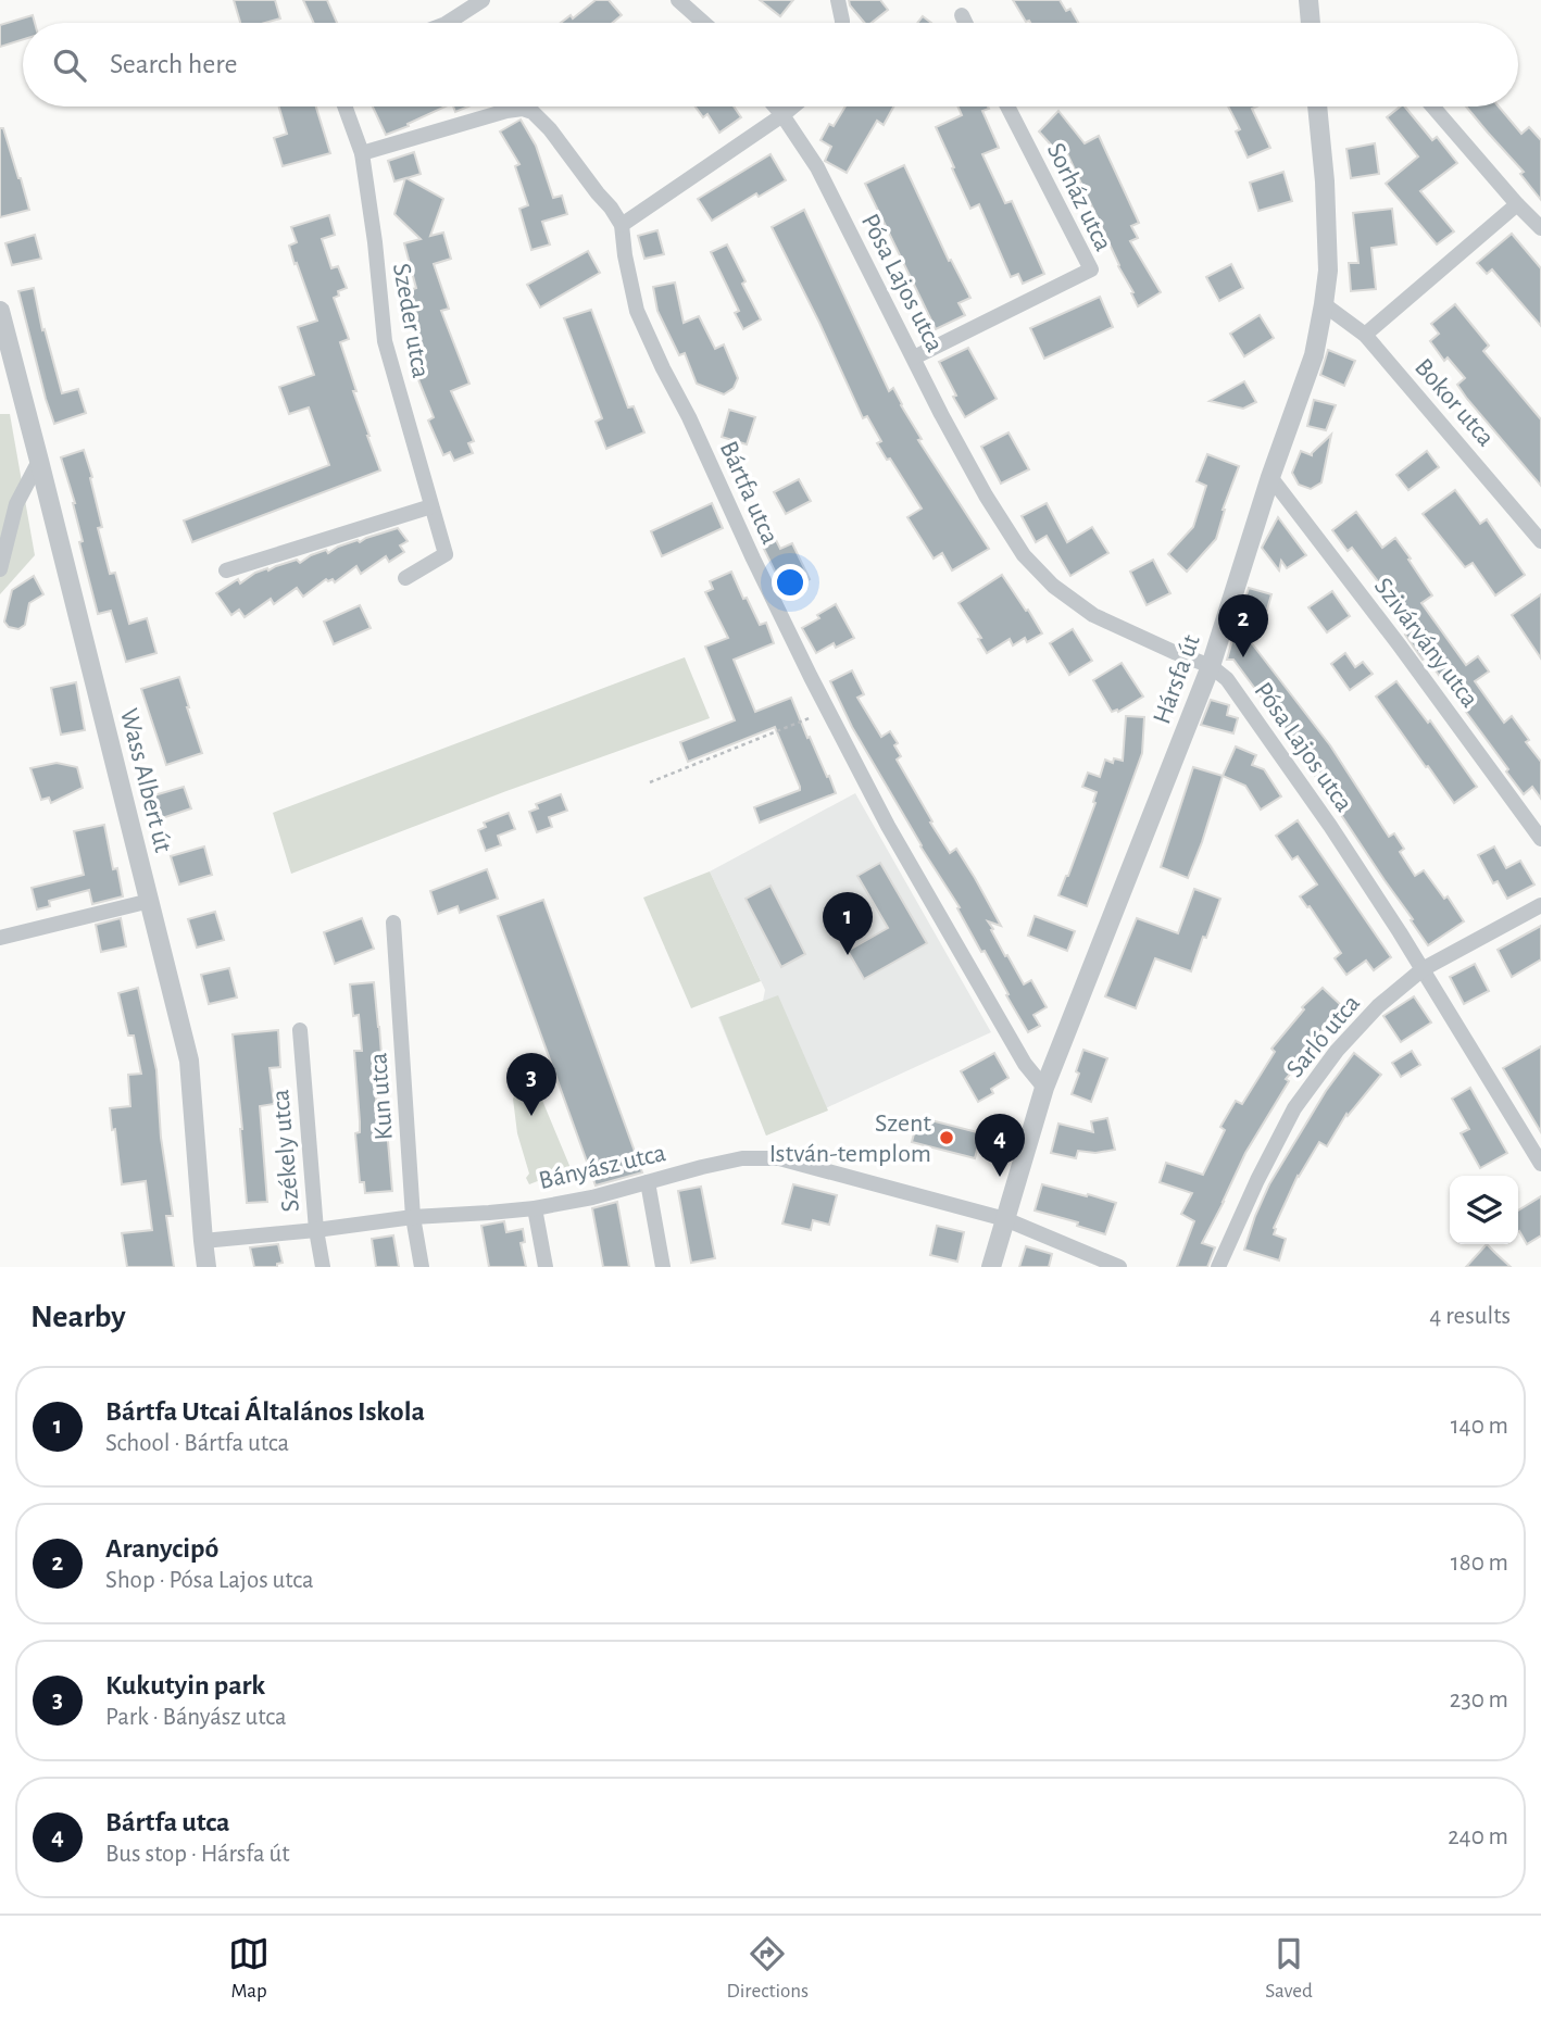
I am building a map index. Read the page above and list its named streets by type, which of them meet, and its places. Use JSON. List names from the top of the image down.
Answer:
{
  "streets": {
    "street": [
      "Sorház utca",
      "Pósa Lajos utca",
      "Szeder utca",
      "Bokor utca",
      "Bártfa utca",
      "Szivárvány utca",
      "Hársfa út",
      "Wass Albert út",
      "Sarló utca",
      "Kun utca",
      "Székely utca",
      "Bányász utca"
    ]
  },
  "crossings": [
    ["Sorház utca", "Pósa Lajos utca"],
    ["Pósa Lajos utca", "Hársfa út"],
    ["Pósa Lajos utca", "Sarló utca"],
    ["Szeder utca", "Bártfa utca"],
    ["Bokor utca", "Hársfa út"],
    ["Bártfa utca", "Hársfa út"],
    ["Szivárvány utca", "Hársfa út"],
    ["Hársfa út", "Bányász utca"],
    ["Wass Albert út", "Bányász utca"],
    ["Kun utca", "Bányász utca"],
    ["Székely utca", "Bányász utca"]
  ],
  "places": ["Szent István-templom"],
  "page": {
    "search": "Search here",
    "pins": [
      "2",
      "1",
      "3",
      "4"
    ],
    "heading": ["Nearby", "4 results"],
    "list": [
      {
        "mark": "1",
        "name": "Bártfa Utcai Általános Iskola",
        "note": "School · Bártfa utca",
        "value": "140 m"
      },
      {
        "mark": "2",
        "name": "Aranycipó",
        "note": "Shop · Pósa Lajos utca",
        "value": "180 m"
      },
      {
        "mark": "3",
        "name": "Kukutyin park",
        "note": "Park · Bányász utca",
        "value": "230 m"
      },
      {
        "mark": "4",
        "name": "Bártfa utca",
        "note": "Bus stop · Hársfa út",
        "value": "240 m"
      }
    ],
    "nav": ["Map", "Directions", "Saved"]
  }
}
